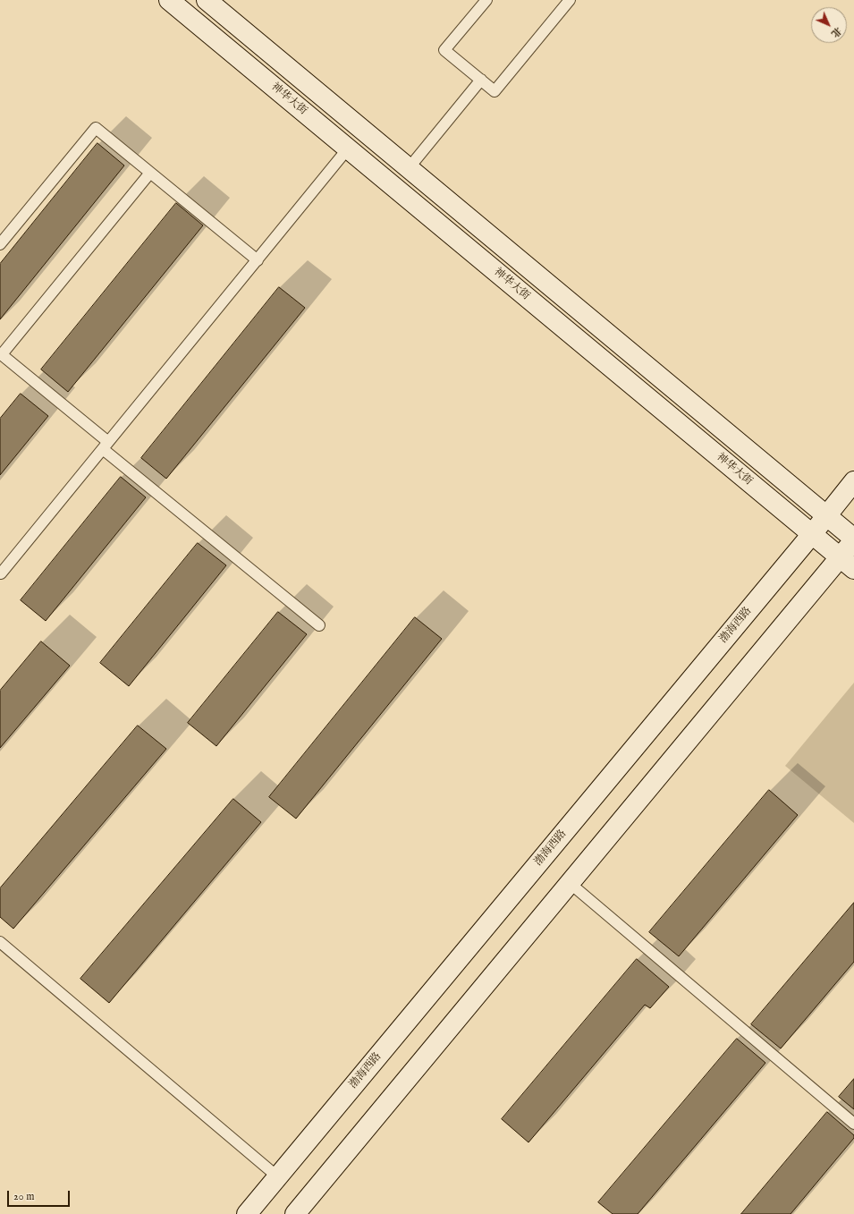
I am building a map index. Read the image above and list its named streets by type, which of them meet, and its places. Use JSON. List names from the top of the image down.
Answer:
{
  "streets": {
    "main road": ["神华大街", "渤海西路"]
  },
  "crossings": [
    ["神华大街", "渤海西路"]
  ],
  "scale_bar": "20 m",
  "north": "bottom right"
}
